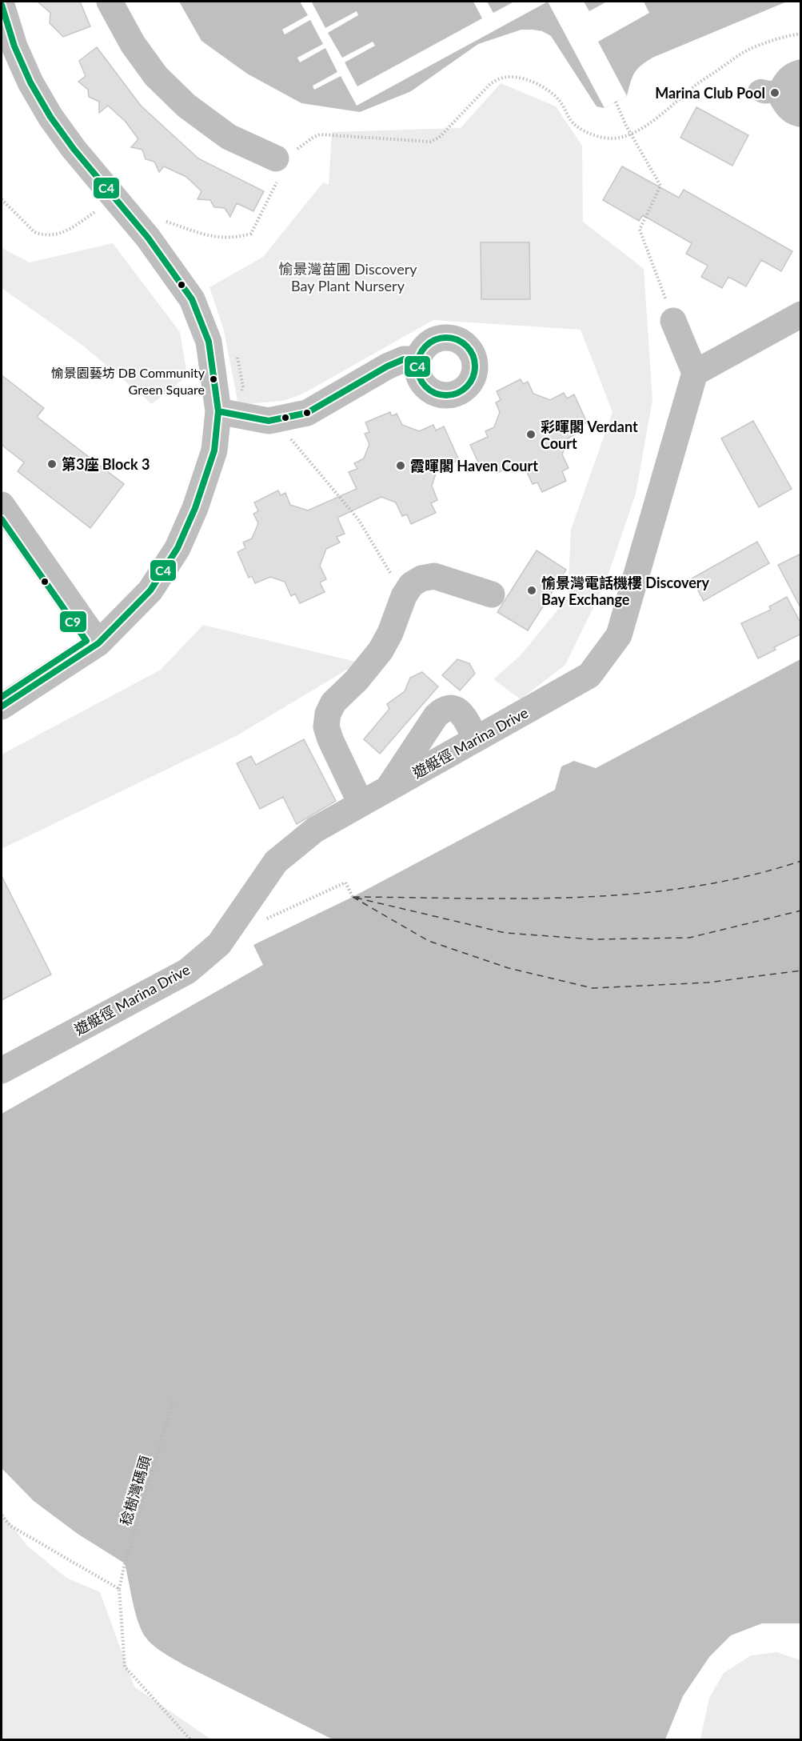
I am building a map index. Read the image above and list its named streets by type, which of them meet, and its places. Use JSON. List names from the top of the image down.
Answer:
{
  "streets": {
    "street": ["遊艇徑 Marina Drive"],
    "path": ["稔樹灣碼頭"]
  },
  "parks": ["愉景灣苗圃 Discovery Bay Plant Nursery"],
  "places": [
    "Marina Club Pool",
    "愉景園藝坊 DB Community Green Square",
    "彩暉閣 Verdant Court",
    "第3座 Block 3",
    "霞暉閣 Haven Court",
    "愉景灣電話機樓 Discovery Bay Exchange"
  ],
  "lines": ["transit line C4", "transit line C9"]
}
